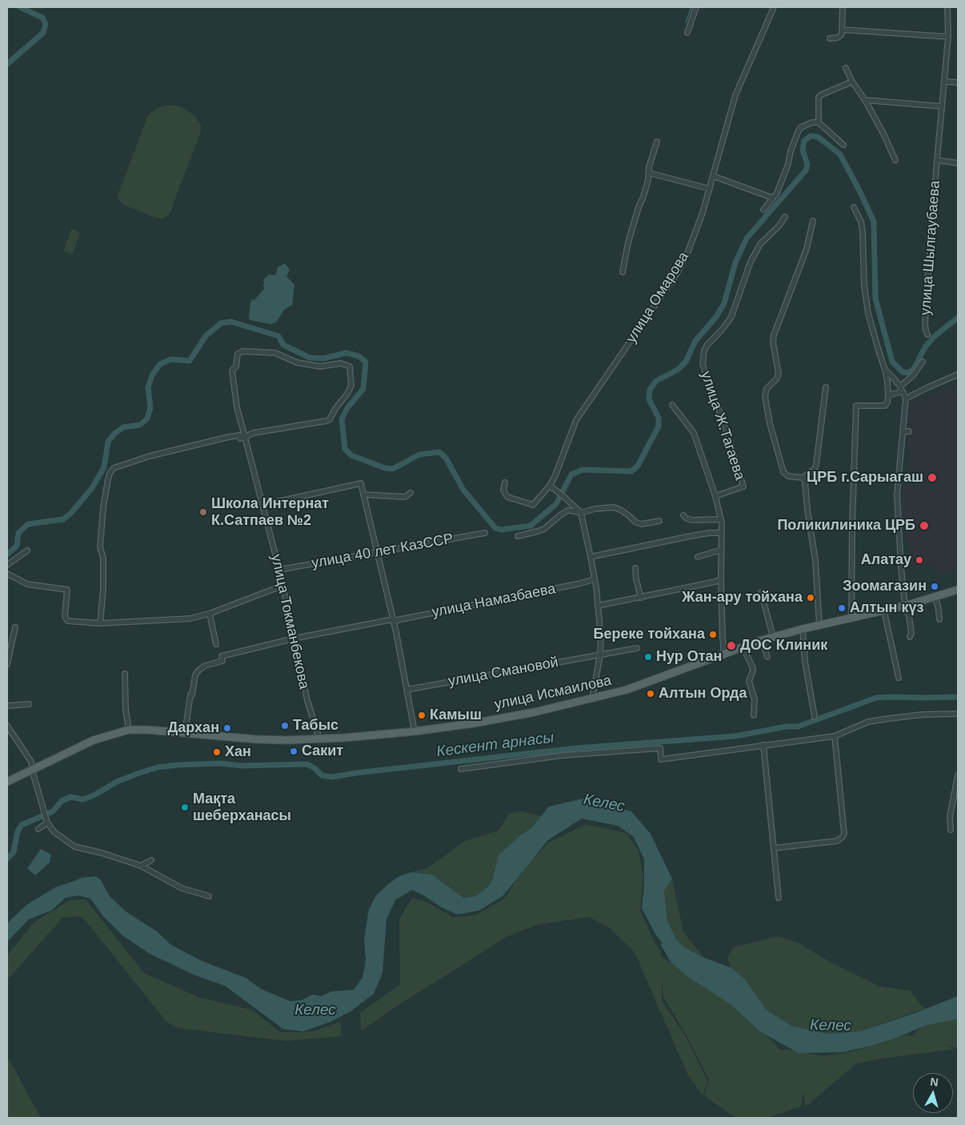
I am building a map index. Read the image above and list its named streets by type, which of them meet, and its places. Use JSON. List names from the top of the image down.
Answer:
{
  "streets": {
    "main road": ["улица Исмаилова"],
    "street": [
      "улица Шылгаубаева",
      "улица Омарова",
      "улица Ж.Тагаева",
      "улица 40 лет КазССР",
      "улица Намазбаева",
      "улица Токманбекова",
      "улица Смановой"
    ]
  },
  "crossings": [
    ["улица Ж.Тагаева", "улица Исмаилова"],
    ["улица 40 лет КазССР", "улица Токманбекова"],
    ["улица Намазбаева", "улица Токманбекова"],
    ["улица Намазбаева", "улица Исмаилова"],
    ["улица Токманбекова", "улица Исмаилова"]
  ],
  "water": ["Кескент арнасы", "Келес"],
  "places": [
    "ЦРБ г.Сарыагаш",
    "Школа Интернат К.Сатпаев №2",
    "Поликилиника ЦРБ",
    "Алатау",
    "Зоомагазин",
    "Жан-ару тойхана",
    "Алтын күз",
    "Береке тойхана",
    "ДОС Клиник",
    "Нур Отан",
    "Алтын Орда",
    "Камыш",
    "Табыс",
    "Дархан",
    "Сакит",
    "Хан",
    "Мақта шеберханасы"
  ],
  "north": "top"
}
